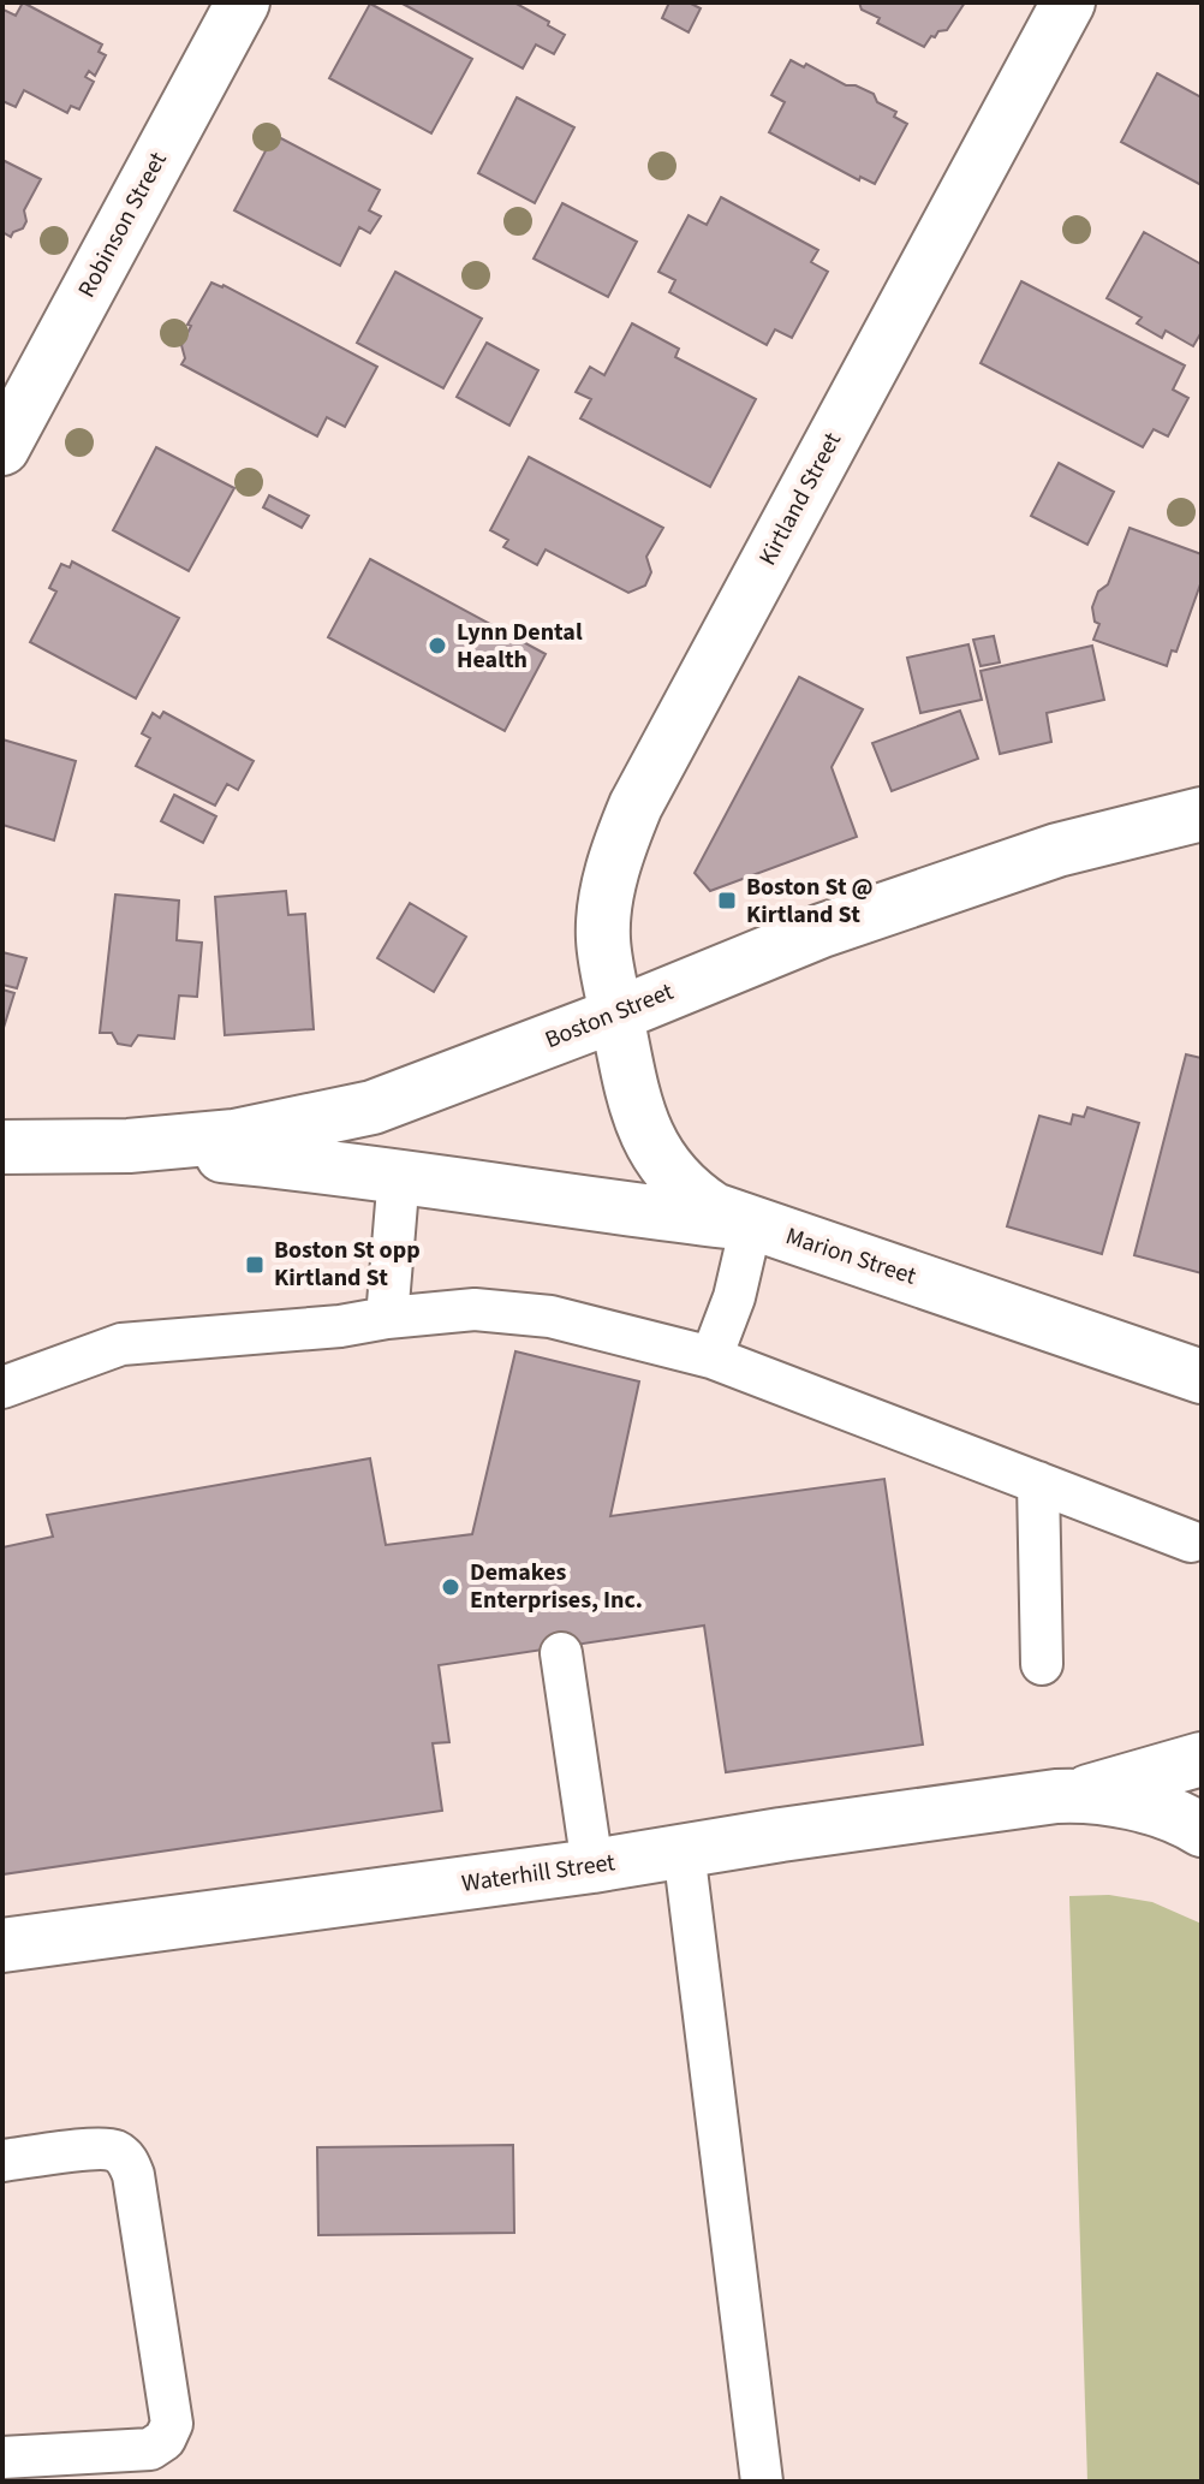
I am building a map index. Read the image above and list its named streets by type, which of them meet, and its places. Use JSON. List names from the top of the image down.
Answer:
{
  "streets": {
    "street": [
      "Robinson Street",
      "Kirtland Street",
      "Boston Street",
      "Marion Street",
      "Waterhill Street"
    ]
  },
  "crossings": [
    ["Kirtland Street", "Boston Street"],
    ["Kirtland Street", "Marion Street"],
    ["Boston Street", "Marion Street"]
  ],
  "places": {
    "other": ["Lynn Dental Health", "Demakes Enterprises, Inc."],
    "transit": ["Boston St @ Kirtland St", "Boston St opp Kirtland St"]
  }
}
